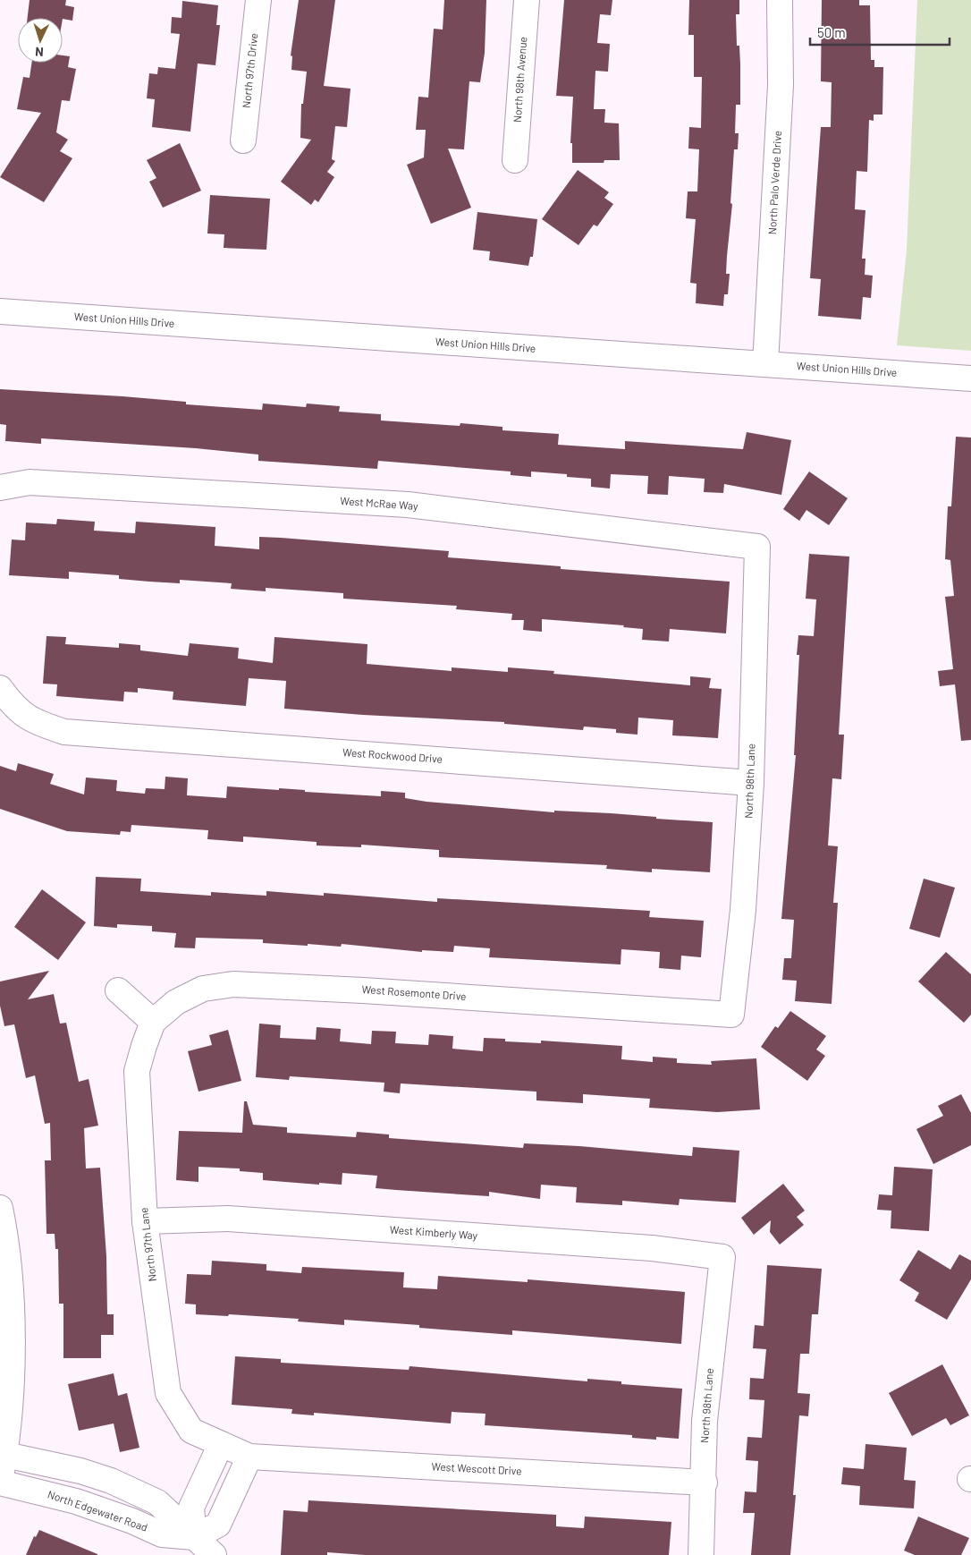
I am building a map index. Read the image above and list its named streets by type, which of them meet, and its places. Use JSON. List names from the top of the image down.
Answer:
{
  "streets": {
    "street": [
      "North 97th Drive",
      "North 98th Avenue",
      "North Palo Verde Drive",
      "West Union Hills Drive",
      "West McRae Way",
      "West Rockwood Drive",
      "North 98th Lane",
      "West Rosemonte Drive",
      "West Kimberly Way",
      "North 97th Lane",
      "West Wescott Drive",
      "North Edgewater Road"
    ]
  },
  "crossings": [
    ["North Palo Verde Drive", "West Union Hills Drive"],
    ["West McRae Way", "North 98th Lane"],
    ["West Rockwood Drive", "North 98th Lane"],
    ["North 98th Lane", "West Rosemonte Drive"],
    ["North 98th Lane", "West Kimberly Way"],
    ["North 98th Lane", "West Wescott Drive"],
    ["West Rosemonte Drive", "North 97th Lane"],
    ["West Kimberly Way", "North 97th Lane"],
    ["North 97th Lane", "West Wescott Drive"]
  ],
  "scale_bar": "50 m",
  "north": "bottom"
}
